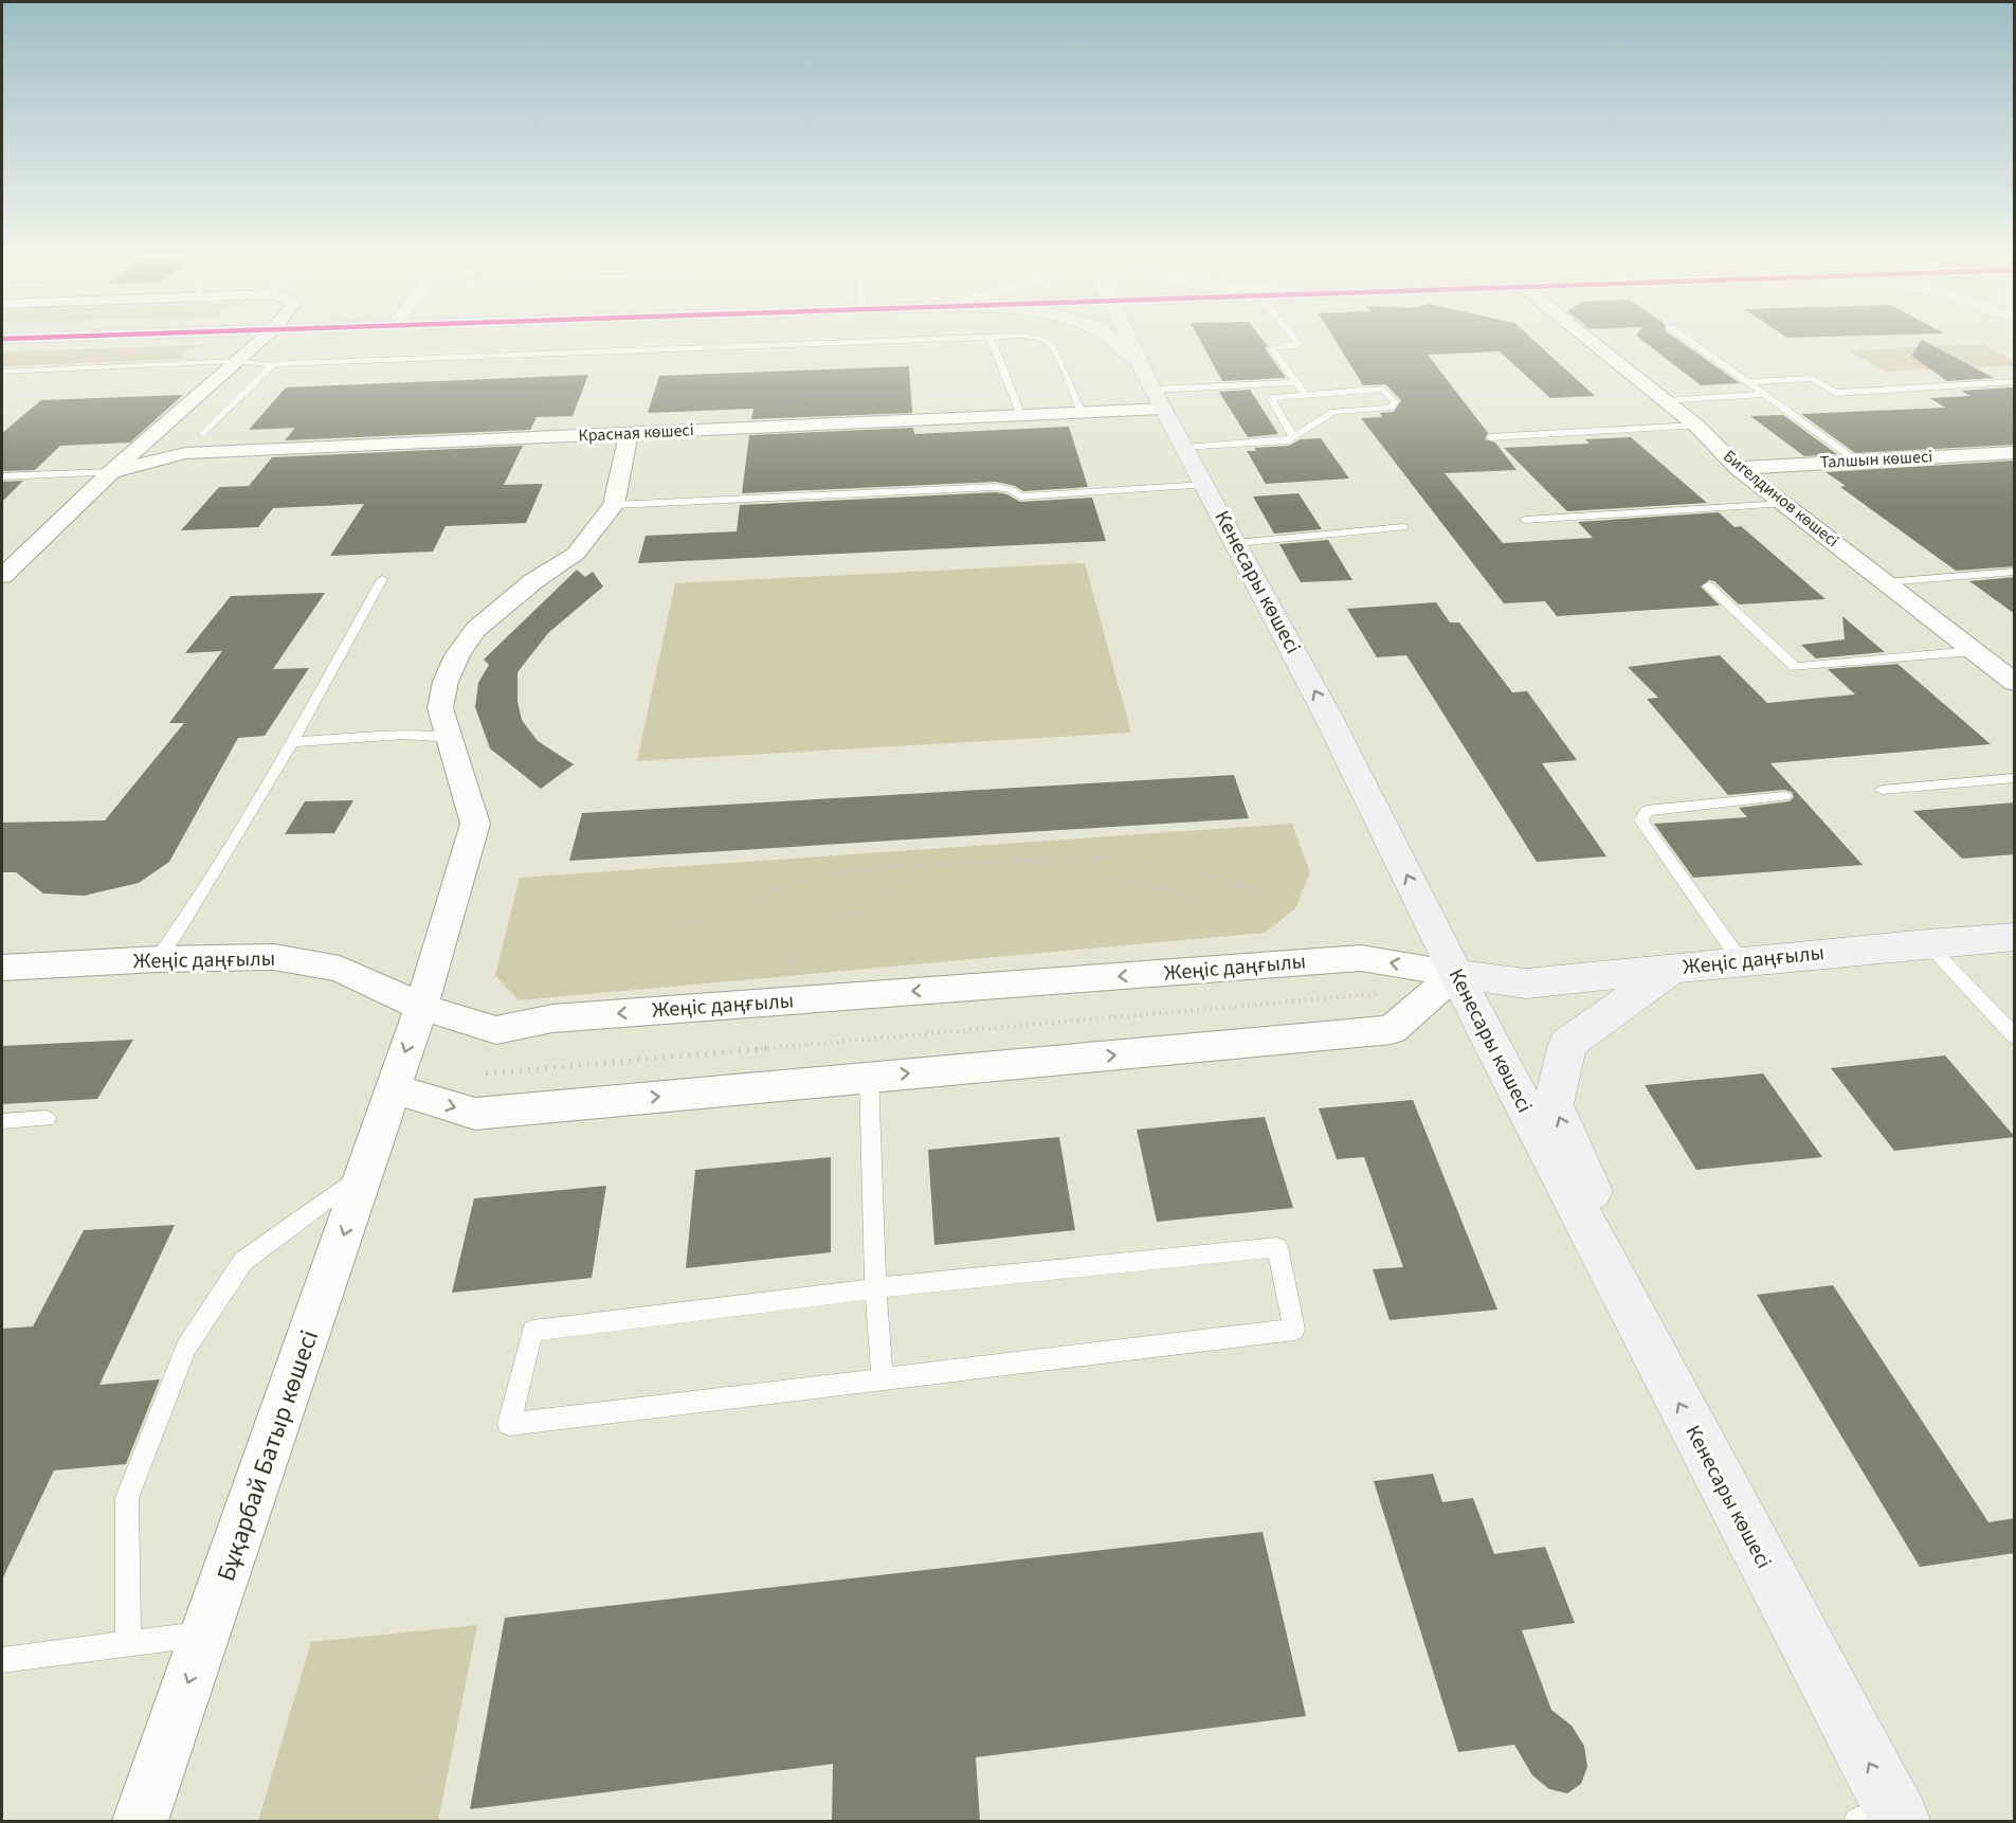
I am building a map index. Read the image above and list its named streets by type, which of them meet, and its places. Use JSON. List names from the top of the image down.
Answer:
{
  "streets": {
    "main road": ["Кенесары көшесі", "Жеңіс даңғылы"],
    "street": [
      "Красная көшесі",
      "Талшын көшесі",
      "Бигелдинов көшесі",
      "Бұқарбай Батыр көшесі"
    ]
  },
  "crossings": [
    ["Красная көшесі", "Кенесары көшесі"],
    ["Талшын көшесі", "Бигелдинов көшесі"],
    ["Кенесары көшесі", "Жеңіс даңғылы"],
    ["Жеңіс даңғылы", "Бұқарбай Батыр көшесі"]
  ],
  "one_way": ["Кенесары көшесі", "Жеңіс даңғылы", "Бұқарбай Батыр көшесі"]
}
